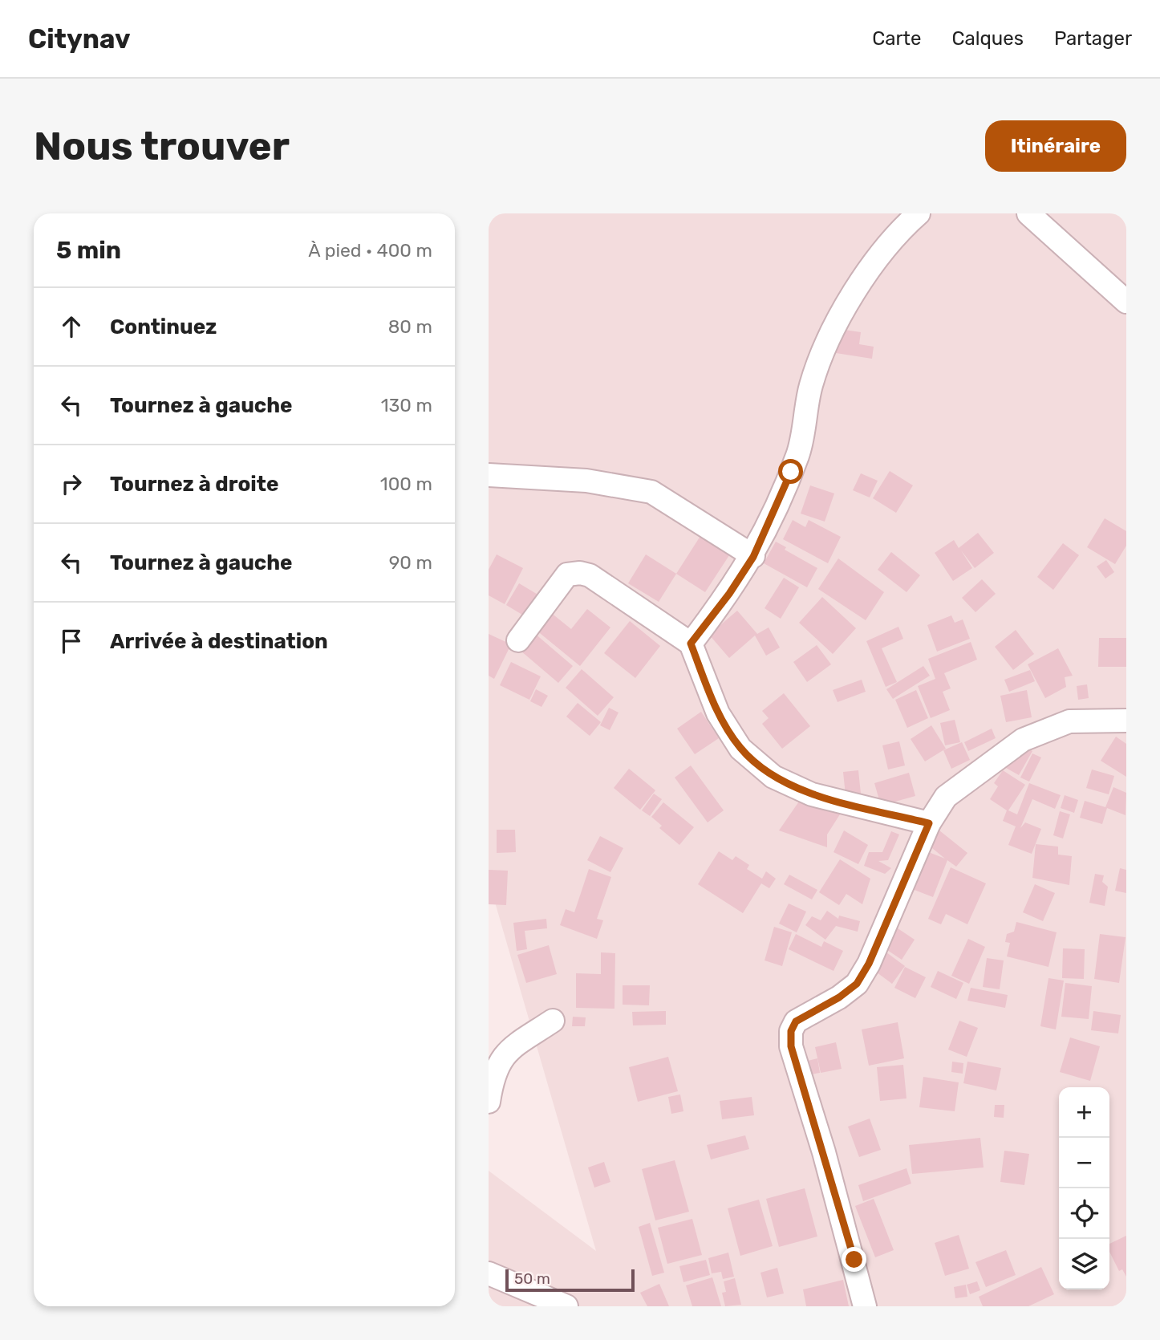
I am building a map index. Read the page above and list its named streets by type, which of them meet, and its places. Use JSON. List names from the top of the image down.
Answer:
{
  "scale_bar": "50 m",
  "page": {
    "header": "Citynav",
    "nav": ["Carte", "Calques", "Partager"],
    "buttons": "Itinéraire",
    "title": "Nous trouver",
    "heading": ["5 min", "À pied · 400 m"],
    "list": [
      ["Continuez", "80 m"],
      ["Tournez à gauche", "130 m"],
      ["Tournez à droite", "100 m"],
      ["Tournez à gauche", "90 m"],
      "Arrivée à destination"
    ],
    "map_buttons": ["+", "−"],
    "scale": "50 m"
  }
}
